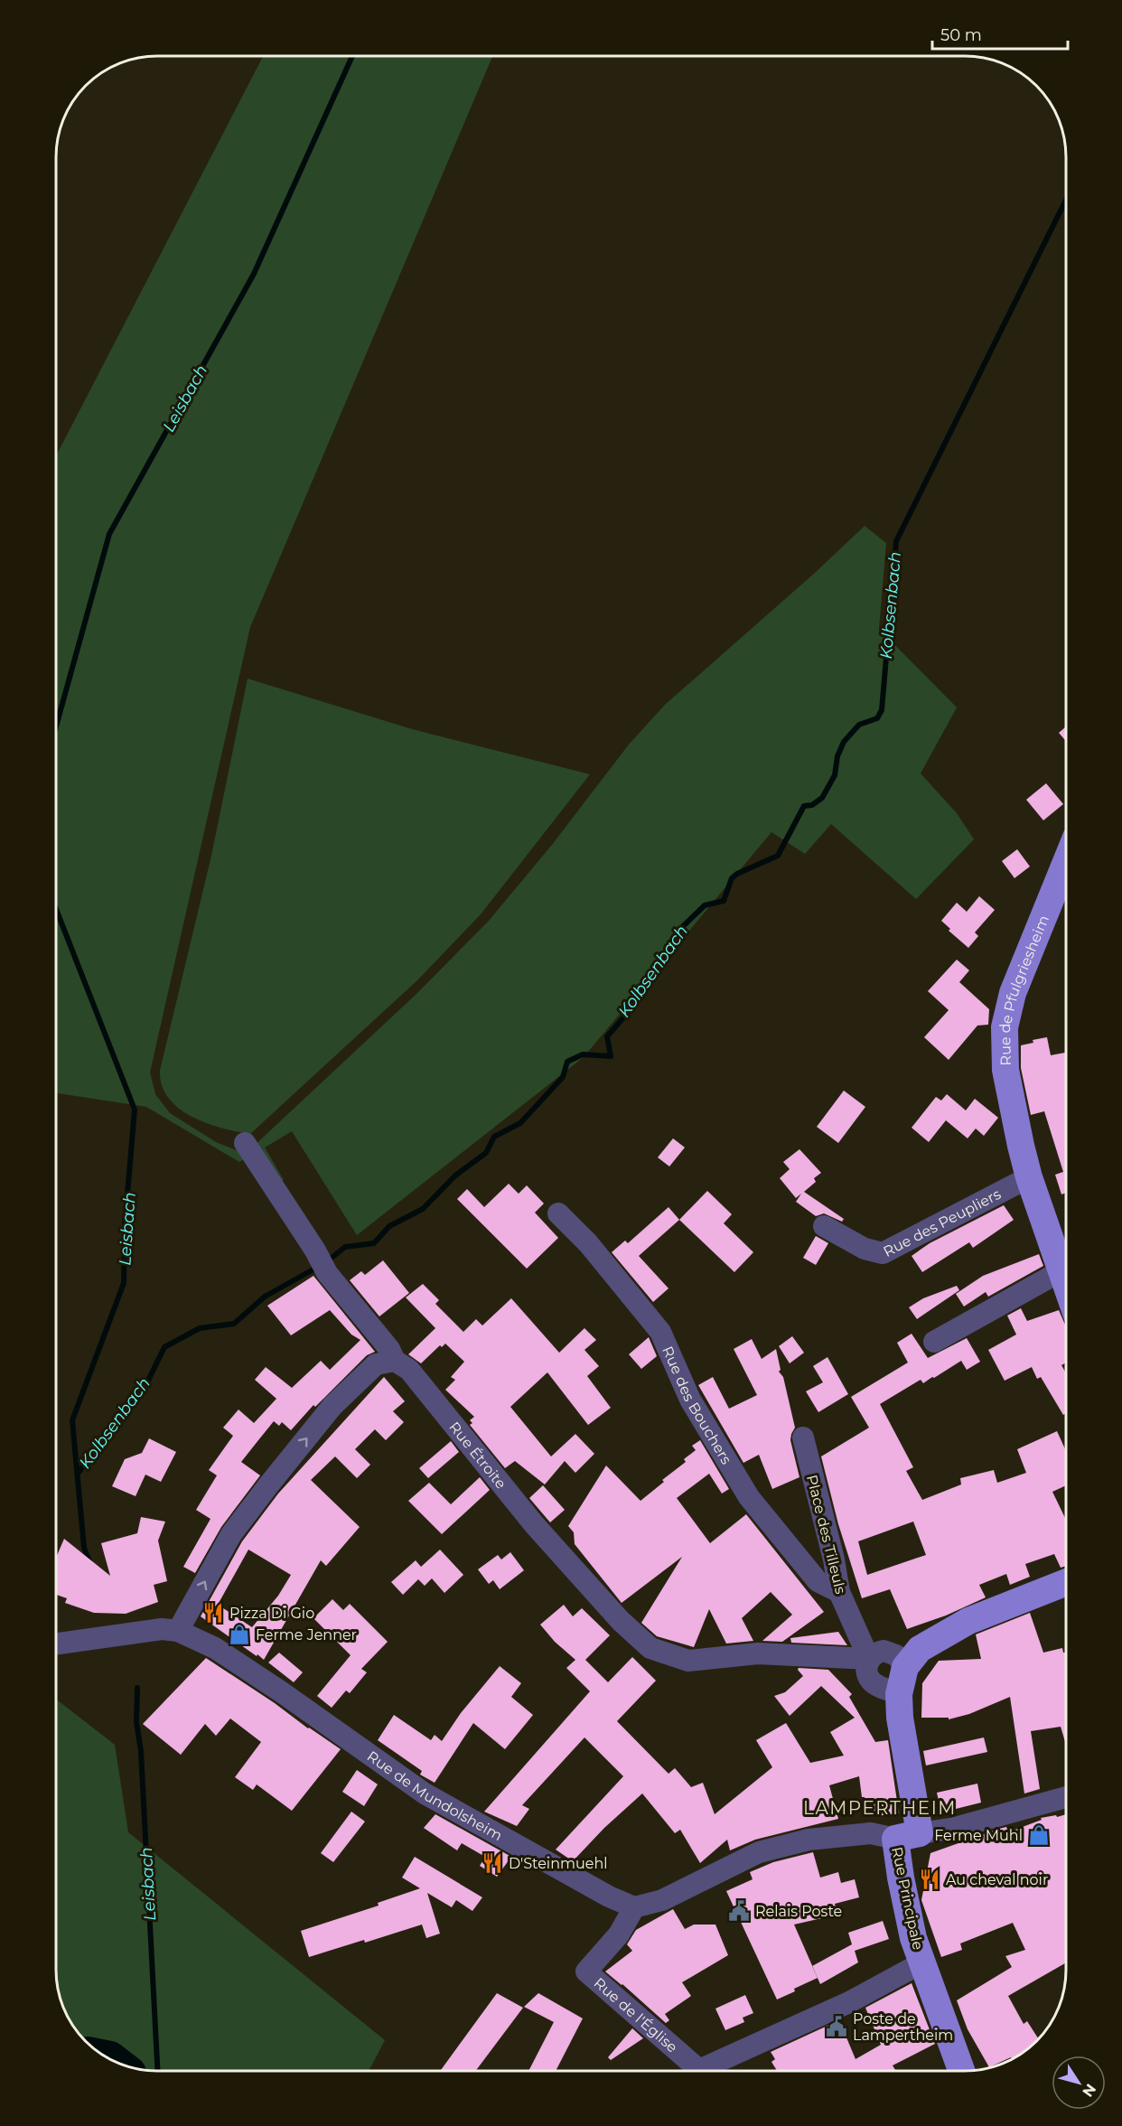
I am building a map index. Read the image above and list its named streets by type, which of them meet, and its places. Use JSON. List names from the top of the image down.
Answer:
{
  "streets": {
    "main road": ["Rue de Pfulgriesheim", "Rue Principale"],
    "street": [
      "Rue des Peupliers",
      "Rue des Bouchers",
      "Rue Étroite",
      "Place des Tilleuls",
      "Rue de Mundolsheim",
      "Rue de l'Église"
    ]
  },
  "crossings": [
    ["Rue de Pfulgriesheim", "Rue des Peupliers"],
    ["Rue des Bouchers", "Place des Tilleuls"],
    ["Rue Étroite", "Place des Tilleuls"],
    ["Rue de Mundolsheim", "Rue de l'Église"],
    ["Rue Principale", "Rue de l'Église"]
  ],
  "districts": ["LAMPERTHEIM"],
  "water": ["Leisbach", "Kolbsenbach"],
  "places": {
    "restaurant": ["Pizza Di Gio", "D'Steinmuehl", "Au cheval noir"],
    "shop": ["Ferme Jenner", "Ferme Muhl"],
    "public building": ["Relais Poste", "Poste de Lampertheim"]
  },
  "scale_bar": "50 m",
  "north": "bottom right"
}
